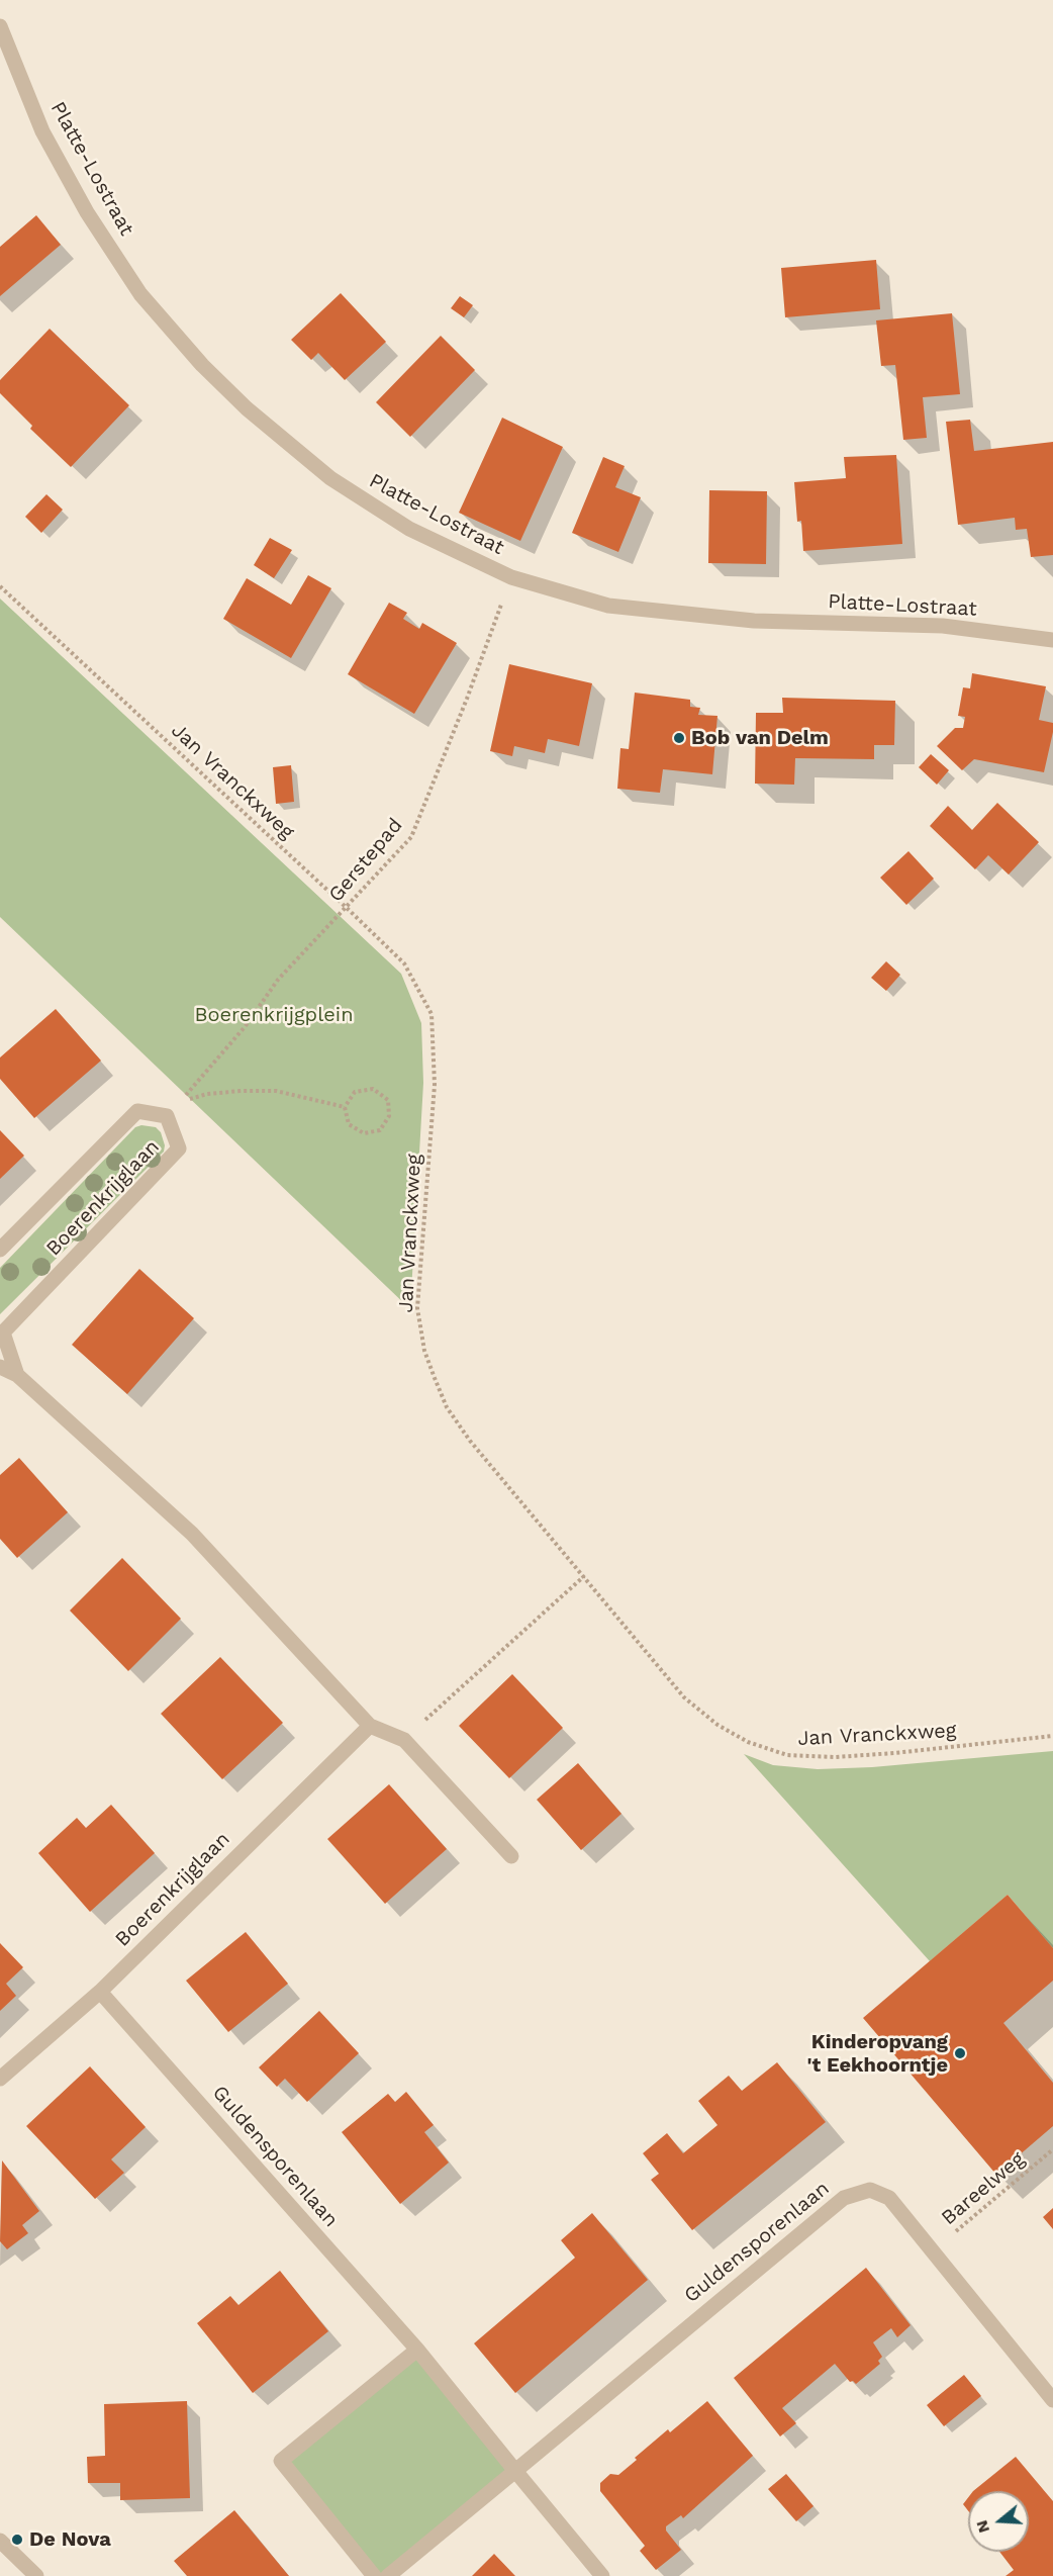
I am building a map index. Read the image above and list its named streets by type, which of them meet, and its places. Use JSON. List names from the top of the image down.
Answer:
{
  "streets": {
    "street": ["Platte-Lostraat", "Boerenkrijglaan", "Guldensporenlaan"],
    "path": ["Jan Vranckxweg", "Gerstepad", "Bareelweg"]
  },
  "crossings": [
    ["Platte-Lostraat", "Gerstepad"],
    ["Jan Vranckxweg", "Gerstepad"],
    ["Boerenkrijglaan", "Guldensporenlaan"],
    ["Guldensporenlaan", "Bareelweg"]
  ],
  "parks": ["Boerenkrijgplein"],
  "places": ["Bob van Delm", "Kinderopvang 't Eekhoorntje", "De Nova"],
  "north": "left"
}
